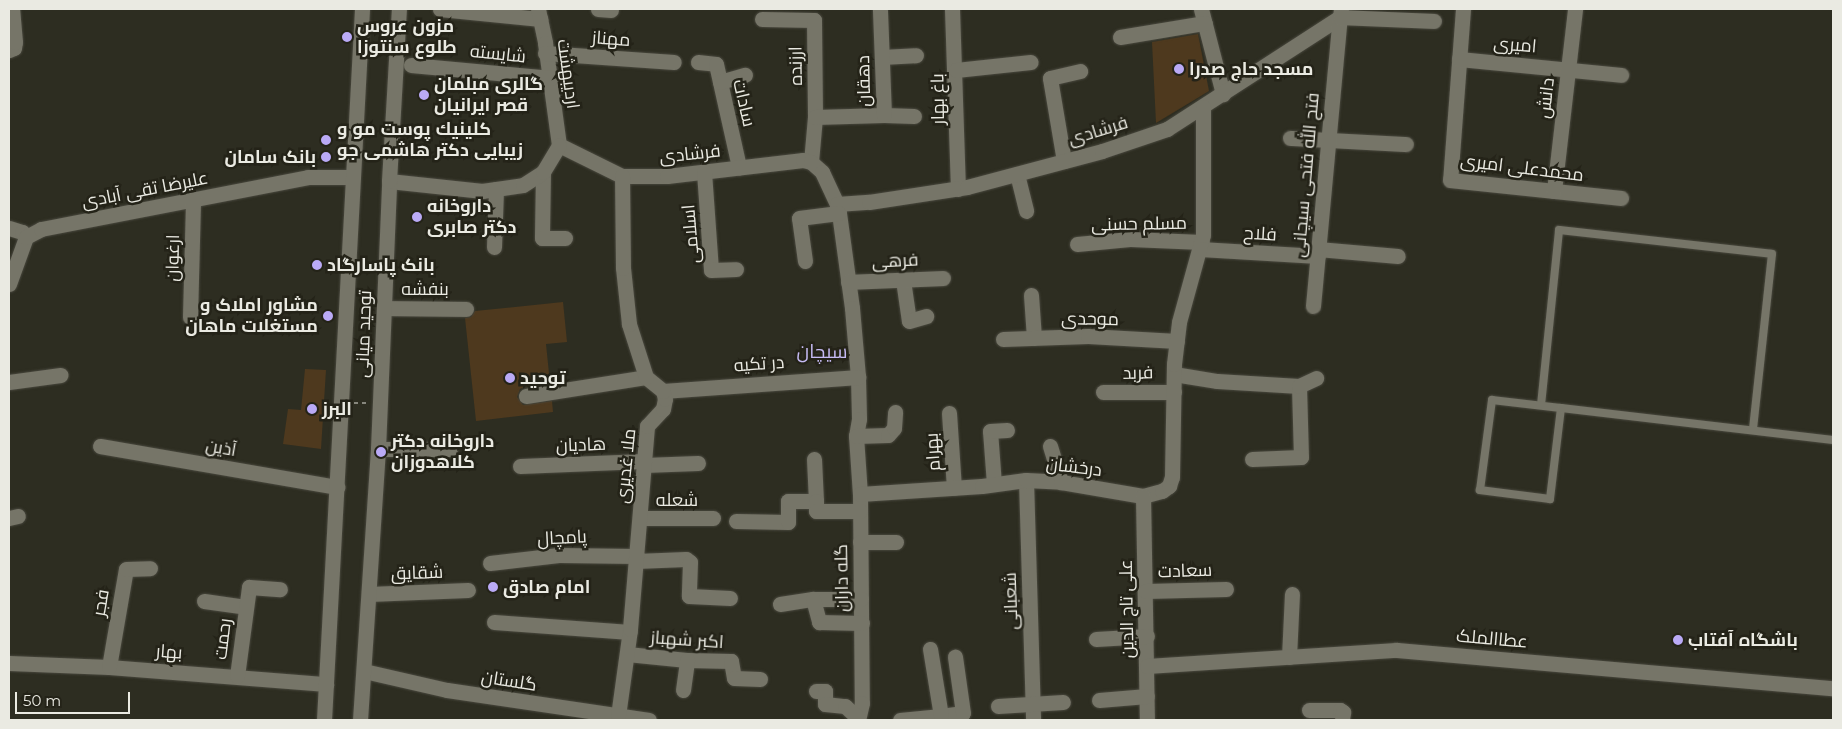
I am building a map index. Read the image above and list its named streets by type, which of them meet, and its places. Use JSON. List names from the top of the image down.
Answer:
{
  "streets": {
    "street": [
      "مهناز",
      "امیری",
      "شایسته",
      "ارزنده",
      "اردیبهشت",
      "دهقان",
      "دانش",
      "باغ بهار",
      "سادات",
      "فرشادی",
      "محمدعلی امیری",
      "فتح الله فتحی سیچانی",
      "علیرضا تقی آبادی",
      "مسلم حسنی",
      "اسلامی",
      "فلاح",
      "ارغوان",
      "فرهی",
      "بنفشه",
      "موحدی",
      "توحید میانی",
      "در تکیه",
      "فربد",
      "هادیان",
      "آذین",
      "بهرام",
      "ملا غدیری",
      "درخشان",
      "شعله",
      "پامچال",
      "سعادت",
      "شقایق",
      "گله داران",
      "شعبانی",
      "فجر",
      "علی تاج الدین",
      "رحمت",
      "عطاالملک",
      "اکبر شهباز",
      "بهار",
      "گلستان"
    ]
  },
  "crossings": [
    ["مهناز", "اردیبهشت"],
    ["امیری", "دانش"],
    ["امیری", "محمدعلی امیری"],
    ["شایسته", "اردیبهشت"],
    ["ارزنده", "دهقان"],
    ["ارزنده", "فرشادی"],
    ["اردیبهشت", "فرشادی"],
    ["دانش", "محمدعلی امیری"],
    ["باغ بهار", "فرشادی"],
    ["سادات", "فرشادی"],
    ["فرشادی", "فتح الله فتحی سیچانی"],
    ["فرشادی", "اسلامی"],
    ["فرشادی", "درخشان"],
    ["فتح الله فتحی سیچانی", "فلاح"],
    ["علیرضا تقی آبادی", "ارغوان"],
    ["علیرضا تقی آبادی", "توحید میانی"],
    ["مسلم حسنی", "فلاح"],
    ["مسلم حسنی", "درخشان"],
    ["فلاح", "درخشان"],
    ["فرهی", "گله داران"],
    ["بنفشه", "توحید میانی"],
    ["موحدی", "درخشان"],
    ["توحید میانی", "آذین"],
    ["توحید میانی", "شقایق"],
    ["توحید میانی", "بهار"],
    ["توحید میانی", "گلستان"],
    ["در تکیه", "ملا غدیری"],
    ["در تکیه", "گله داران"],
    ["فربد", "درخشان"],
    ["هادیان", "ملا غدیری"],
    ["بهرام", "درخشان"],
    ["ملا غدیری", "شعله"],
    ["ملا غدیری", "پامچال"],
    ["ملا غدیری", "اکبر شهباز"],
    ["ملا غدیری", "گلستان"],
    ["درخشان", "گله داران"],
    ["درخشان", "شعبانی"],
    ["درخشان", "علی تاج الدین"],
    ["سعادت", "علی تاج الدین"],
    ["فجر", "بهار"],
    ["علی تاج الدین", "عطاالملک"],
    ["رحمت", "بهار"]
  ],
  "districts": ["سیچان"],
  "places": [
    "مزون عروس طلوع سنتوزا",
    "مسجد حاج صدرا",
    "گالری مبلمان قصر ایرانیان",
    "كلينيك پوست مو و زيبايى دکتر هاشمی جو",
    "بانک سامان",
    "داروخانه دکتر صابری",
    "بانک پاسارگاد",
    "مشاور املاک و مستغلات ماهان",
    "توحید",
    "البرز",
    "داروخانه دکتر کلاهدوزان",
    "امام صادق",
    "باشگاه آفتاب"
  ],
  "scale_bar": "50 m"
}
